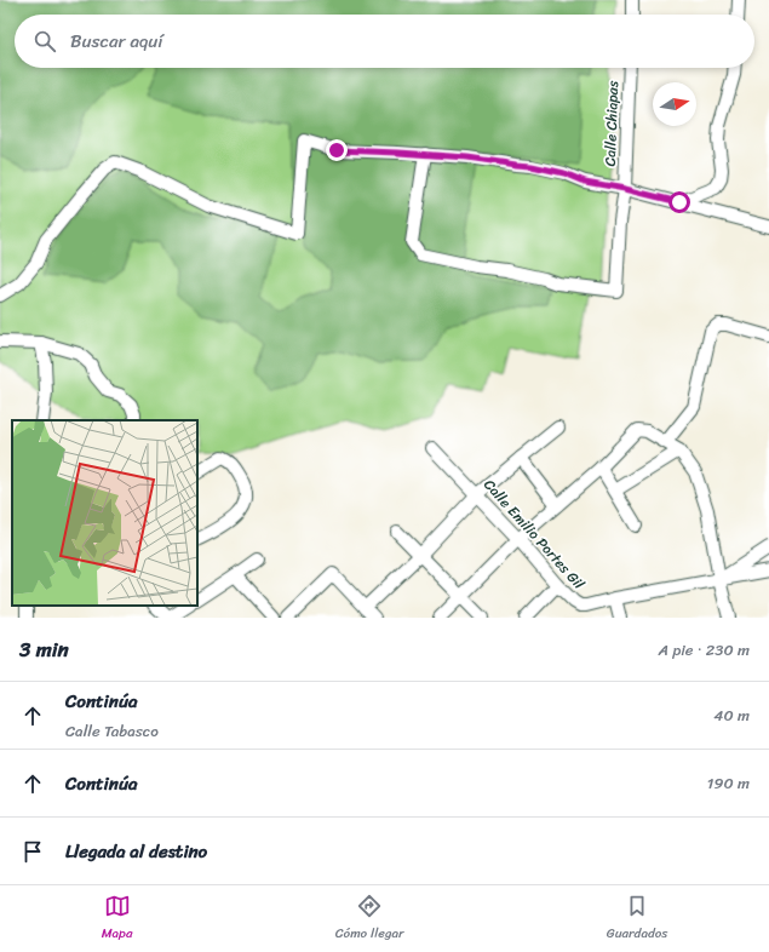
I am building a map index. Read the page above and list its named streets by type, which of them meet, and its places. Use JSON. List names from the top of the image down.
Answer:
{
  "streets": {
    "street": ["Calle Chiapas", "Calle Emilio Portes Gil"]
  },
  "north": "right",
  "page": {
    "search": "Buscar aquí",
    "heading": ["3 min", "A pie · 230 m"],
    "list": [
      ["Continúa", "Calle Tabasco", "40 m"],
      ["Continúa", "190 m"],
      "Llegada al destino"
    ],
    "nav": ["Mapa", "Cómo llegar", "Guardados"]
  }
}
